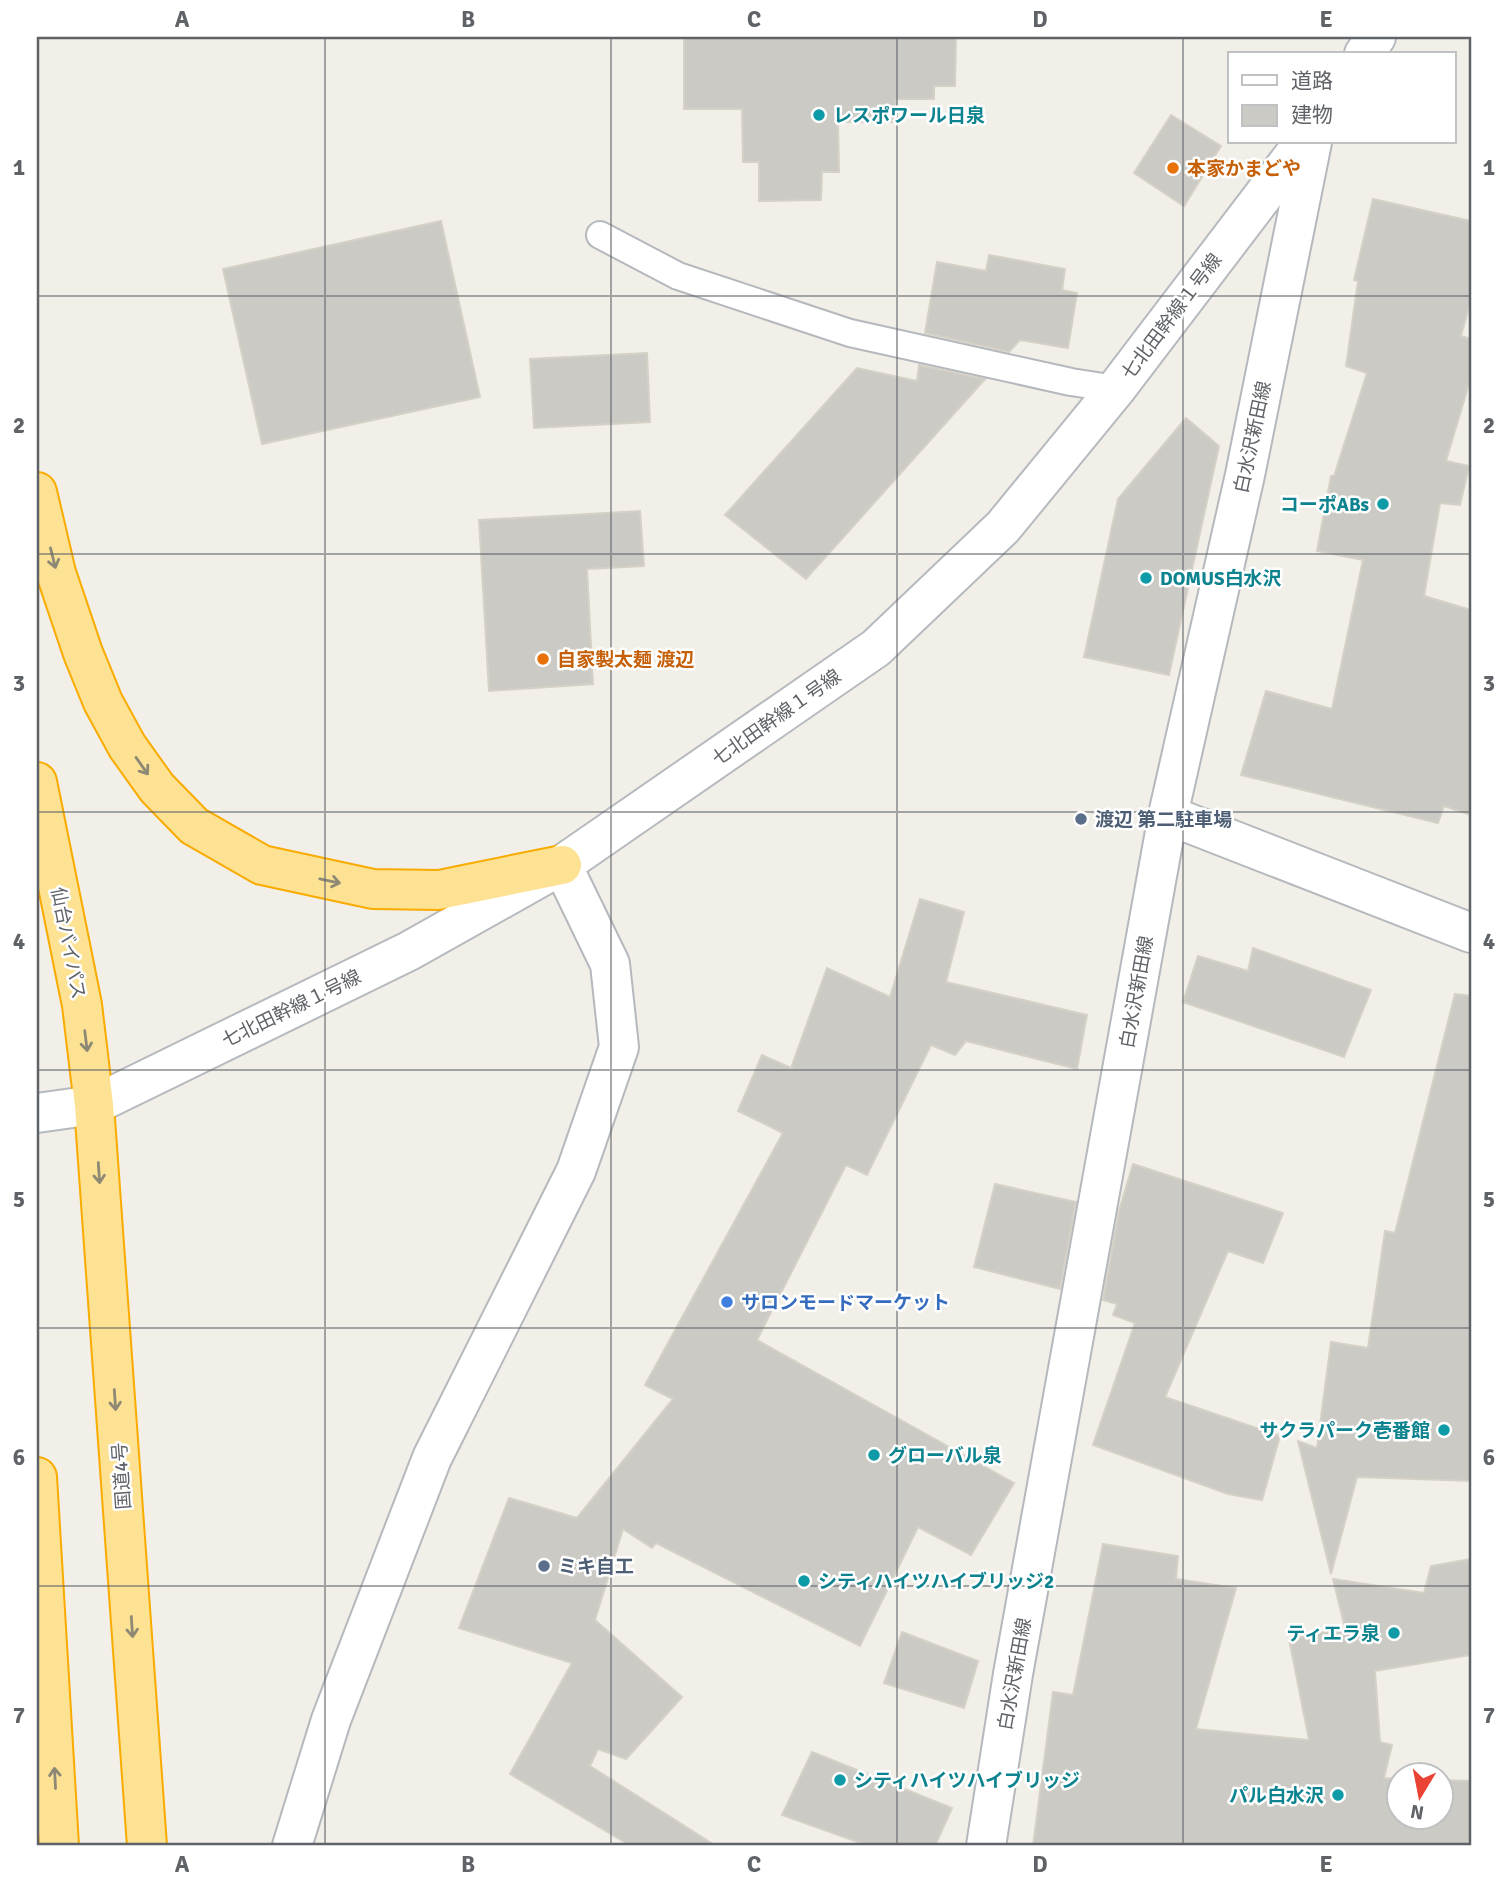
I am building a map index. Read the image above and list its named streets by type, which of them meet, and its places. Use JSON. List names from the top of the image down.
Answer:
{
  "streets": {
    "highway": ["仙台バイパス", "国道4号"],
    "street": ["七北田幹線１号線", "白水沢新田線"]
  },
  "crossings": [
    ["七北田幹線１号線", "仙台バイパス"],
    ["七北田幹線１号線", "国道4号"],
    ["仙台バイパス", "国道4号"]
  ],
  "one_way": ["仙台バイパス"],
  "places": [
    "レスポワール日泉",
    "本家かまどや",
    "コーポABs",
    "DOMUS白水沢",
    "自家製太麺 渡辺",
    "渡辺 第二駐車場",
    "サロンモードマーケット",
    "サクラパーク壱番館",
    "グローバル泉",
    "ミキ自工",
    "シティハイツハイブリッジ2",
    "ティエラ泉",
    "シティハイツハイブリッジ",
    "パル白水沢"
  ],
  "legend": ["道路", "建物"],
  "north": "bottom",
  "grid": {
    "columns": [
      "A",
      "B",
      "C",
      "D",
      "E"
    ],
    "rows": [
      "1",
      "2",
      "3",
      "4",
      "5",
      "6",
      "7"
    ]
  }
}
